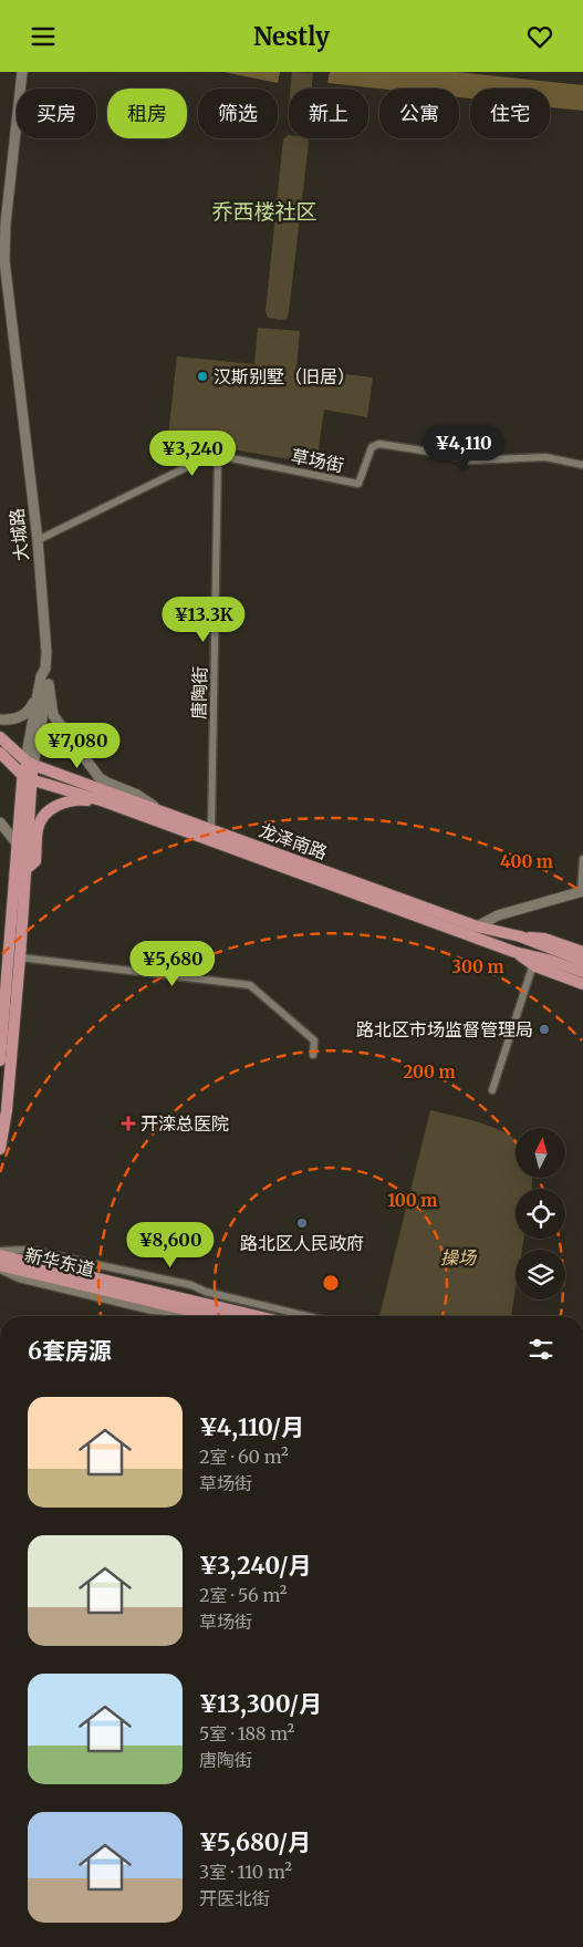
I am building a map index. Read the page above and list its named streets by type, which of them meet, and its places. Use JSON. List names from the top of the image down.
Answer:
{
  "streets": {
    "main road": ["龙泽南路", "新华东道"],
    "street": ["草场街", "大城路", "唐陶街"]
  },
  "crossings": [
    ["草场街", "大城路"],
    ["草场街", "唐陶街"],
    ["大城路", "龙泽南路"],
    ["唐陶街", "龙泽南路"]
  ],
  "districts": ["乔西楼社区"],
  "parks": ["操场"],
  "places": {
    "other": ["汉斯别墅（旧居）", "路北区市场监督管理局", "路北区人民政府"],
    "health": ["开滦总医院"]
  },
  "north": "top",
  "page": {
    "header": "Nestly",
    "chip": [
      "买房",
      "租房",
      "筛选",
      "新上",
      "公寓",
      "住宅"
    ],
    "price": [
      "¥4,110",
      "¥3,240",
      "¥13.3K",
      "¥7,080",
      "¥5,680",
      "¥8,600"
    ],
    "heading": "6套房源",
    "list": [
      {
        "name": "¥4,110/月",
        "note": "2室 · 60 m² · 草场街"
      },
      {
        "name": "¥3,240/月",
        "note": "2室 · 56 m² · 草场街"
      },
      {
        "name": "¥13,300/月",
        "note": "5室 · 188 m² · 唐陶街"
      },
      {
        "name": "¥5,680/月",
        "note": "3室 · 110 m² · 开医北街"
      }
    ]
  },
  "rings": [
    "400 m",
    "300 m",
    "200 m",
    "100 m"
  ]
}
